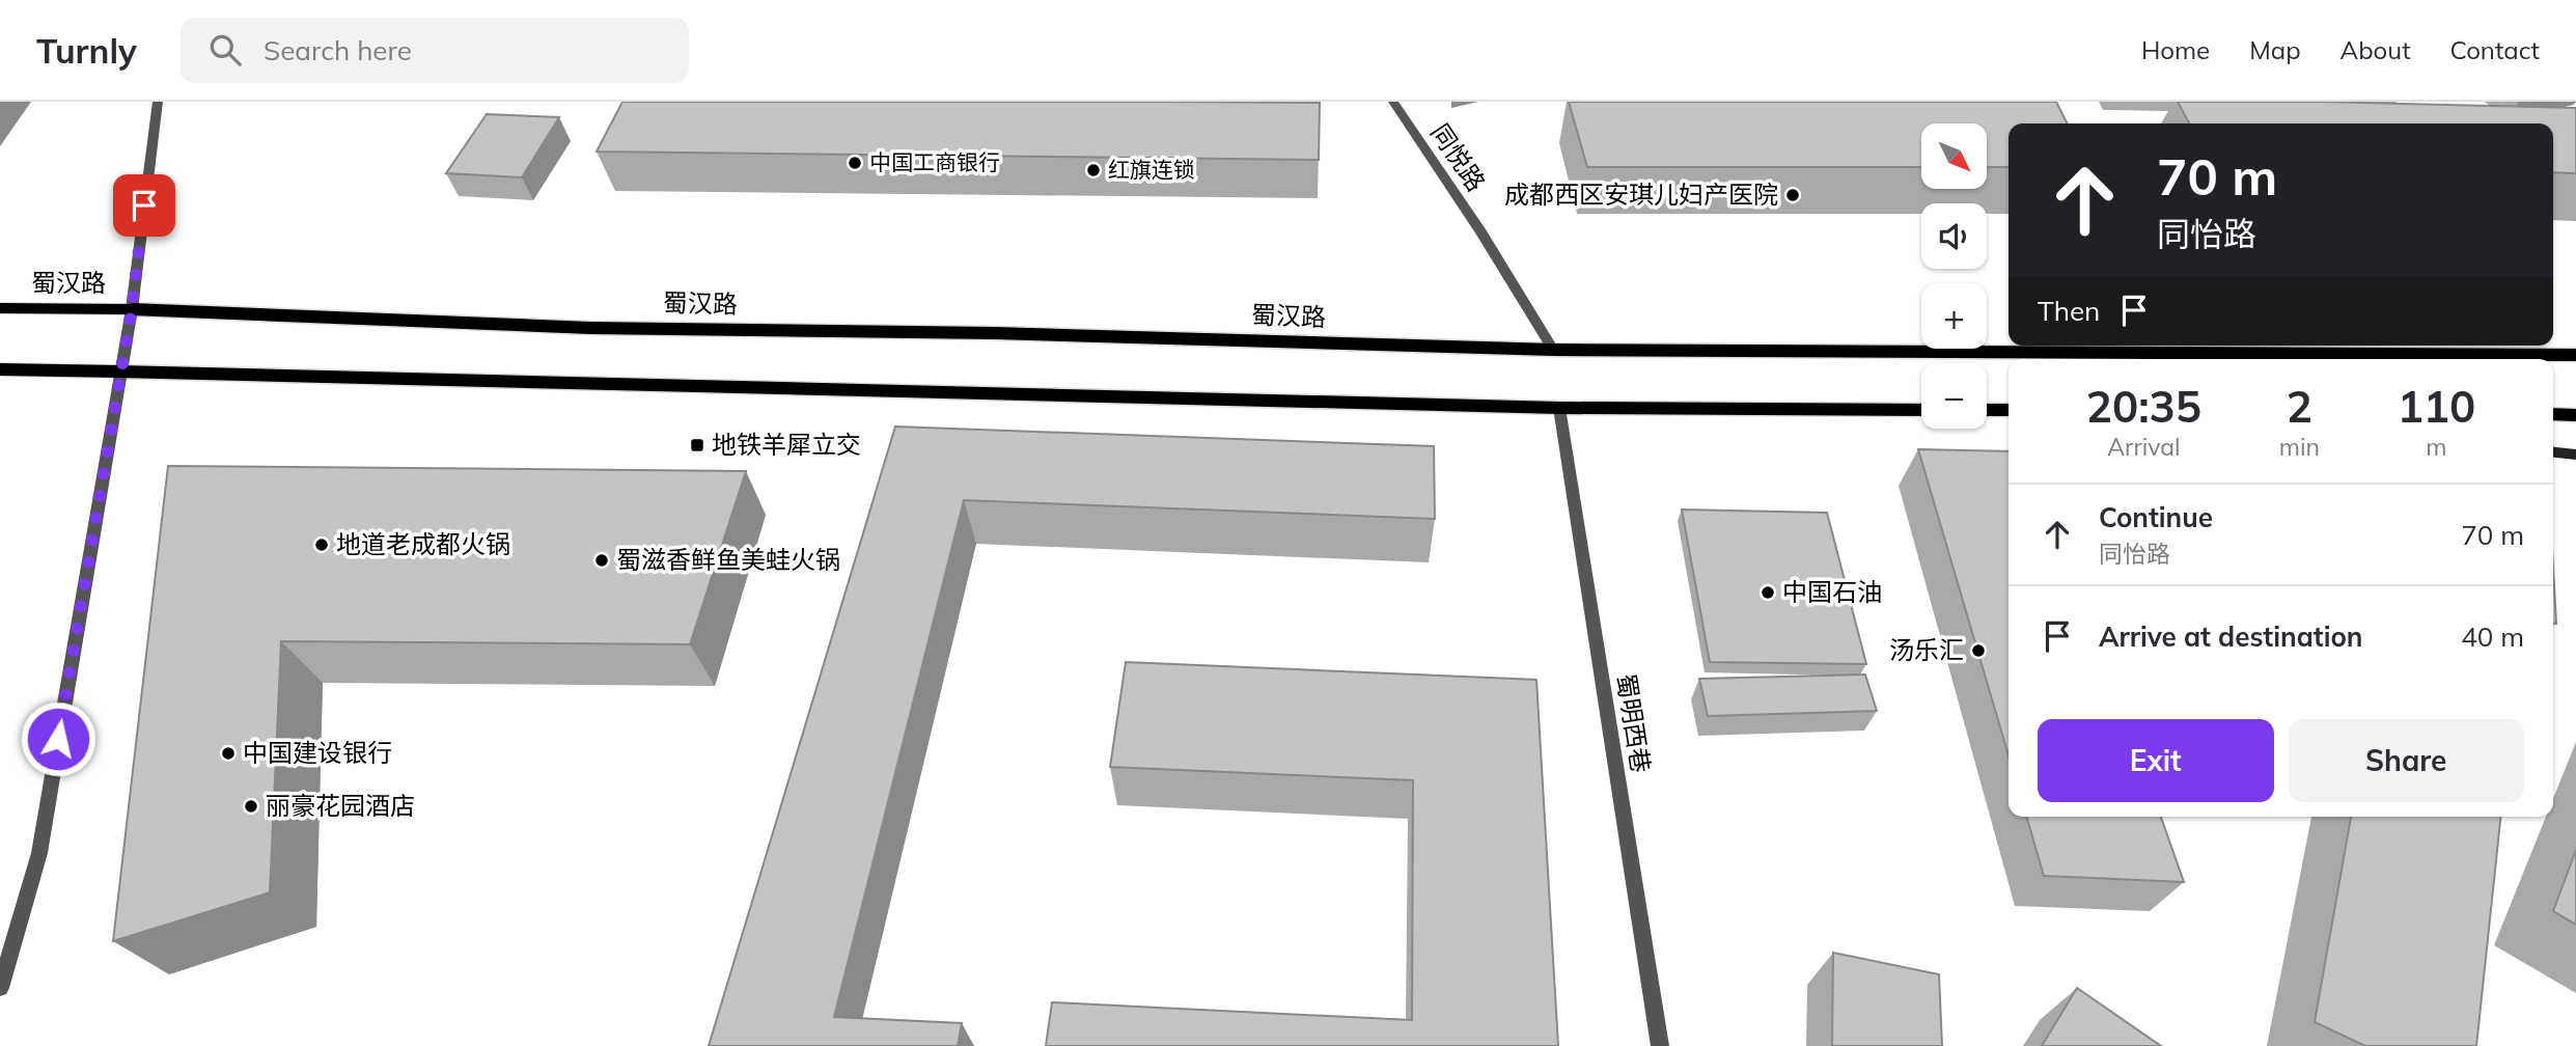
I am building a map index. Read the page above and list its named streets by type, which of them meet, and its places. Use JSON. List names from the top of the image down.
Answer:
{
  "streets": {
    "highway": ["蜀汉路"],
    "street": ["同悦路", "蜀明西巷"]
  },
  "crossings": [
    ["同悦路", "蜀汉路"]
  ],
  "places": {
    "other": [
      "中国工商银行",
      "红旗连锁",
      "成都西区安琪儿妇产医院",
      "地道老成都火锅",
      "蜀滋香鲜鱼美蛙火锅",
      "中国石油",
      "汤乐汇",
      "中国建设银行",
      "丽豪花园酒店"
    ],
    "transit": ["地铁羊犀立交"]
  },
  "north": "bottom right",
  "page": {
    "header": "Turnly",
    "search": "Search here",
    "nav": [
      "Home",
      "Map",
      "About",
      "Contact"
    ],
    "map_buttons": ["+", "−"],
    "turn": ["70 m", "同怡路"],
    "then": "Then",
    "eta": [
      "20:35",
      "Arrival",
      "2",
      "min",
      "110",
      "m"
    ],
    "list": [
      {
        "name": "Continue",
        "note": "同怡路",
        "value": "70 m"
      },
      {
        "name": "Arrive at destination",
        "value": "40 m"
      }
    ],
    "buttons": ["Exit", "Share"]
  }
}
